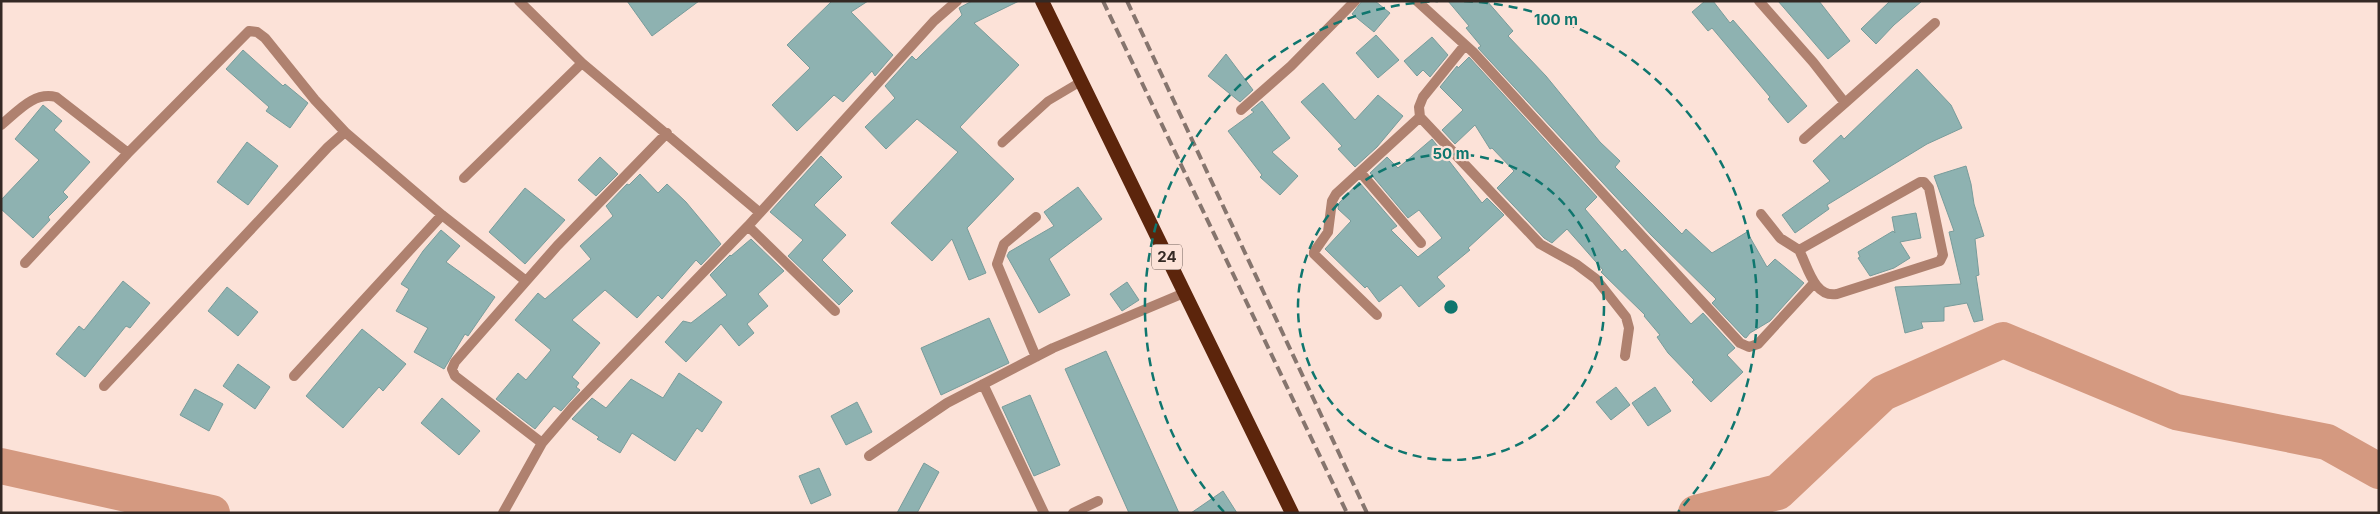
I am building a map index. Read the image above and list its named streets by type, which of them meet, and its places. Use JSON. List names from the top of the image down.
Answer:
{
  "streets": {
    "highway": ["24"]
  },
  "rings": ["100 m", "50 m"]
}
